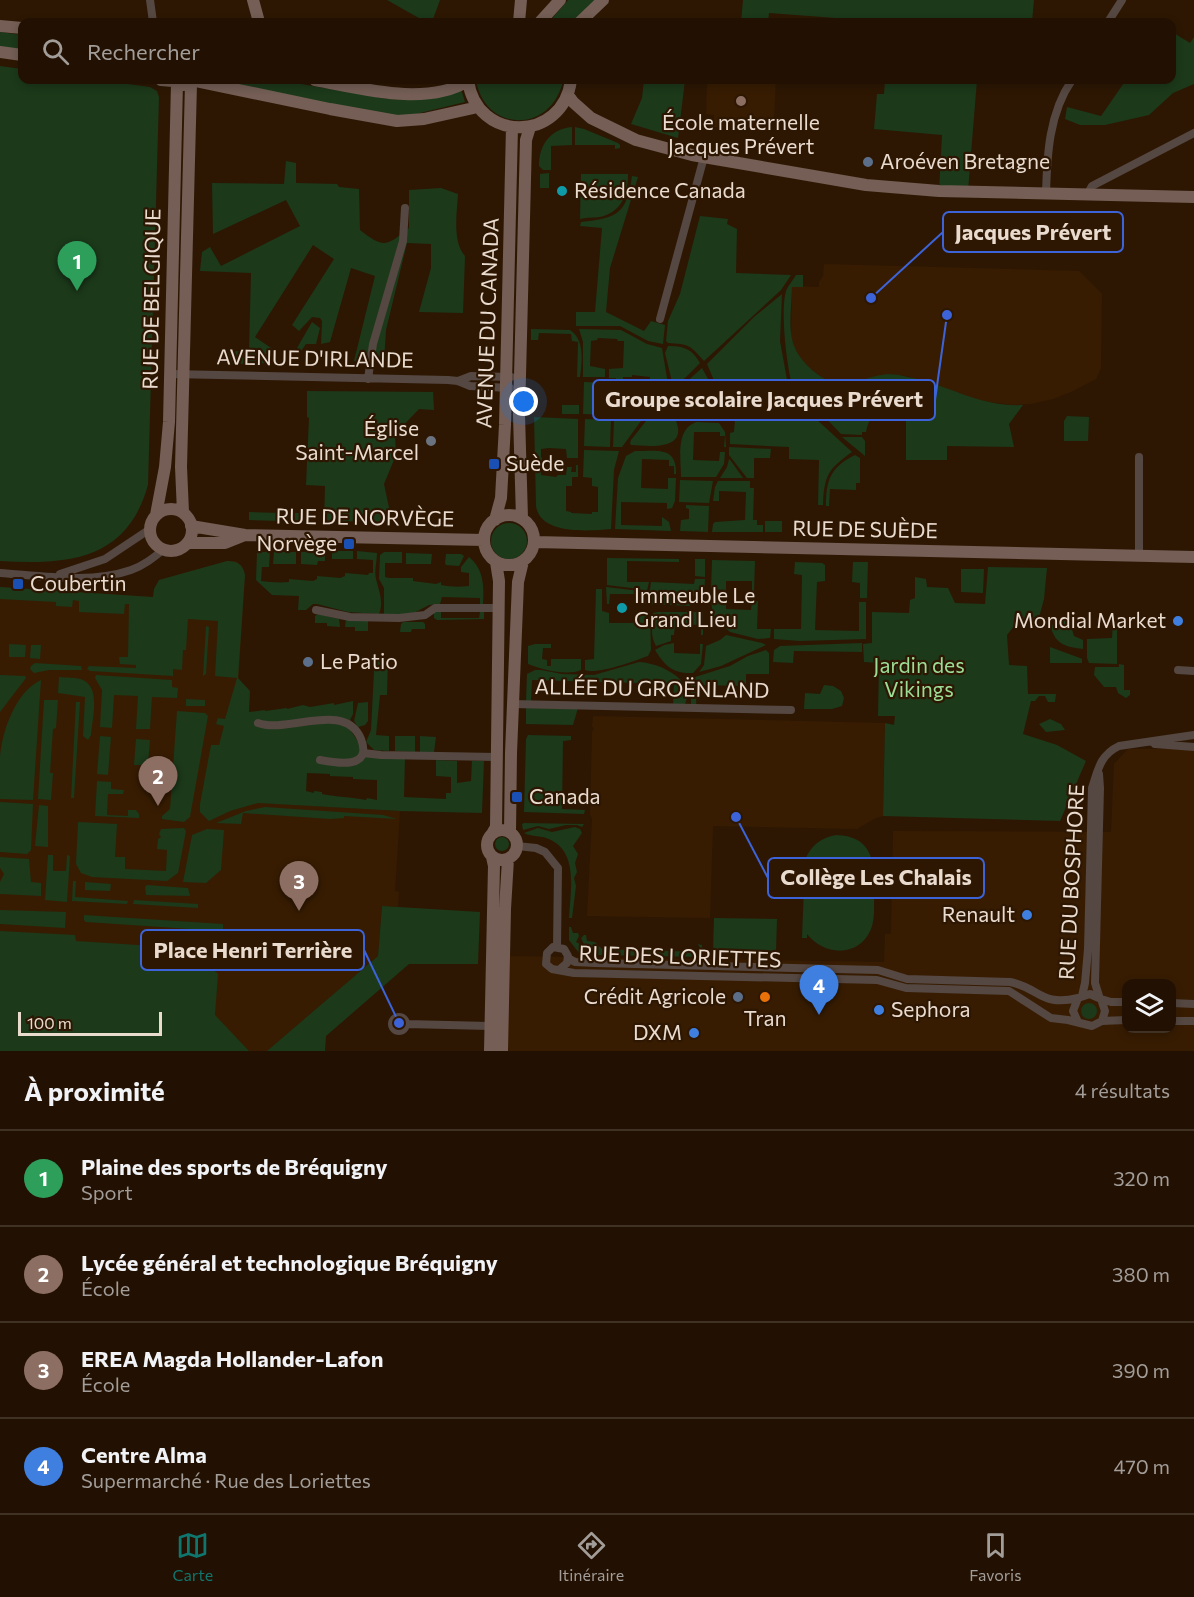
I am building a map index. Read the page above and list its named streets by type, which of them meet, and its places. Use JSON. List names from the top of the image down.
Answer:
{
  "streets": {
    "main road": [
      "RUE DE BELGIQUE",
      "AVENUE DU CANADA",
      "RUE DE NORVÈGE",
      "RUE DE SUÈDE"
    ],
    "street": [
      "AVENUE D'IRLANDE",
      "ALLÉE DU GROËNLAND",
      "RUE DU BOSPHORE",
      "RUE DES LORIETTES"
    ]
  },
  "crossings": [
    ["RUE DE BELGIQUE", "AVENUE D'IRLANDE"],
    ["RUE DE BELGIQUE", "RUE DE NORVÈGE"],
    ["AVENUE DU CANADA", "AVENUE D'IRLANDE"],
    ["AVENUE DU CANADA", "RUE DE NORVÈGE"],
    ["AVENUE DU CANADA", "RUE DE SUÈDE"],
    ["RUE DE NORVÈGE", "RUE DE SUÈDE"],
    ["RUE DU BOSPHORE", "RUE DES LORIETTES"]
  ],
  "parks": ["Jardin des Vikings"],
  "places": {
    "other": [
      "École maternelle Jacques Prévert",
      "Aroéven Bretagne",
      "Résidence Canada",
      "Jacques Prévert",
      "Groupe scolaire Jacques Prévert",
      "Église Saint-Marcel",
      "Immeuble Le Grand Lieu",
      "Mondial Market",
      "Le Patio",
      "Collège Les Chalais",
      "Renault",
      "Crédit Agricole",
      "Tran",
      "Sephora",
      "Place Henri Terrière",
      "DXM"
    ],
    "transit": [
      "Suède",
      "Norvège",
      "Coubertin",
      "Canada"
    ]
  },
  "scale_bar": "100 m",
  "page": {
    "search": "Rechercher",
    "pins": [
      "1",
      "2",
      "3",
      "4"
    ],
    "scale": "100 m",
    "heading": ["À proximité", "4 résultats"],
    "list": [
      {
        "mark": "1",
        "name": "Plaine des sports de Bréquigny",
        "note": "Sport",
        "value": "320 m"
      },
      {
        "mark": "2",
        "name": "Lycée général et technologique Bréquigny",
        "note": "École",
        "value": "380 m"
      },
      {
        "mark": "3",
        "name": "EREA Magda Hollander-Lafon",
        "note": "École",
        "value": "390 m"
      },
      {
        "mark": "4",
        "name": "Centre Alma",
        "note": "Supermarché · Rue des Loriettes",
        "value": "470 m"
      }
    ],
    "nav": ["Carte", "Itinéraire", "Favoris"]
  }
}
